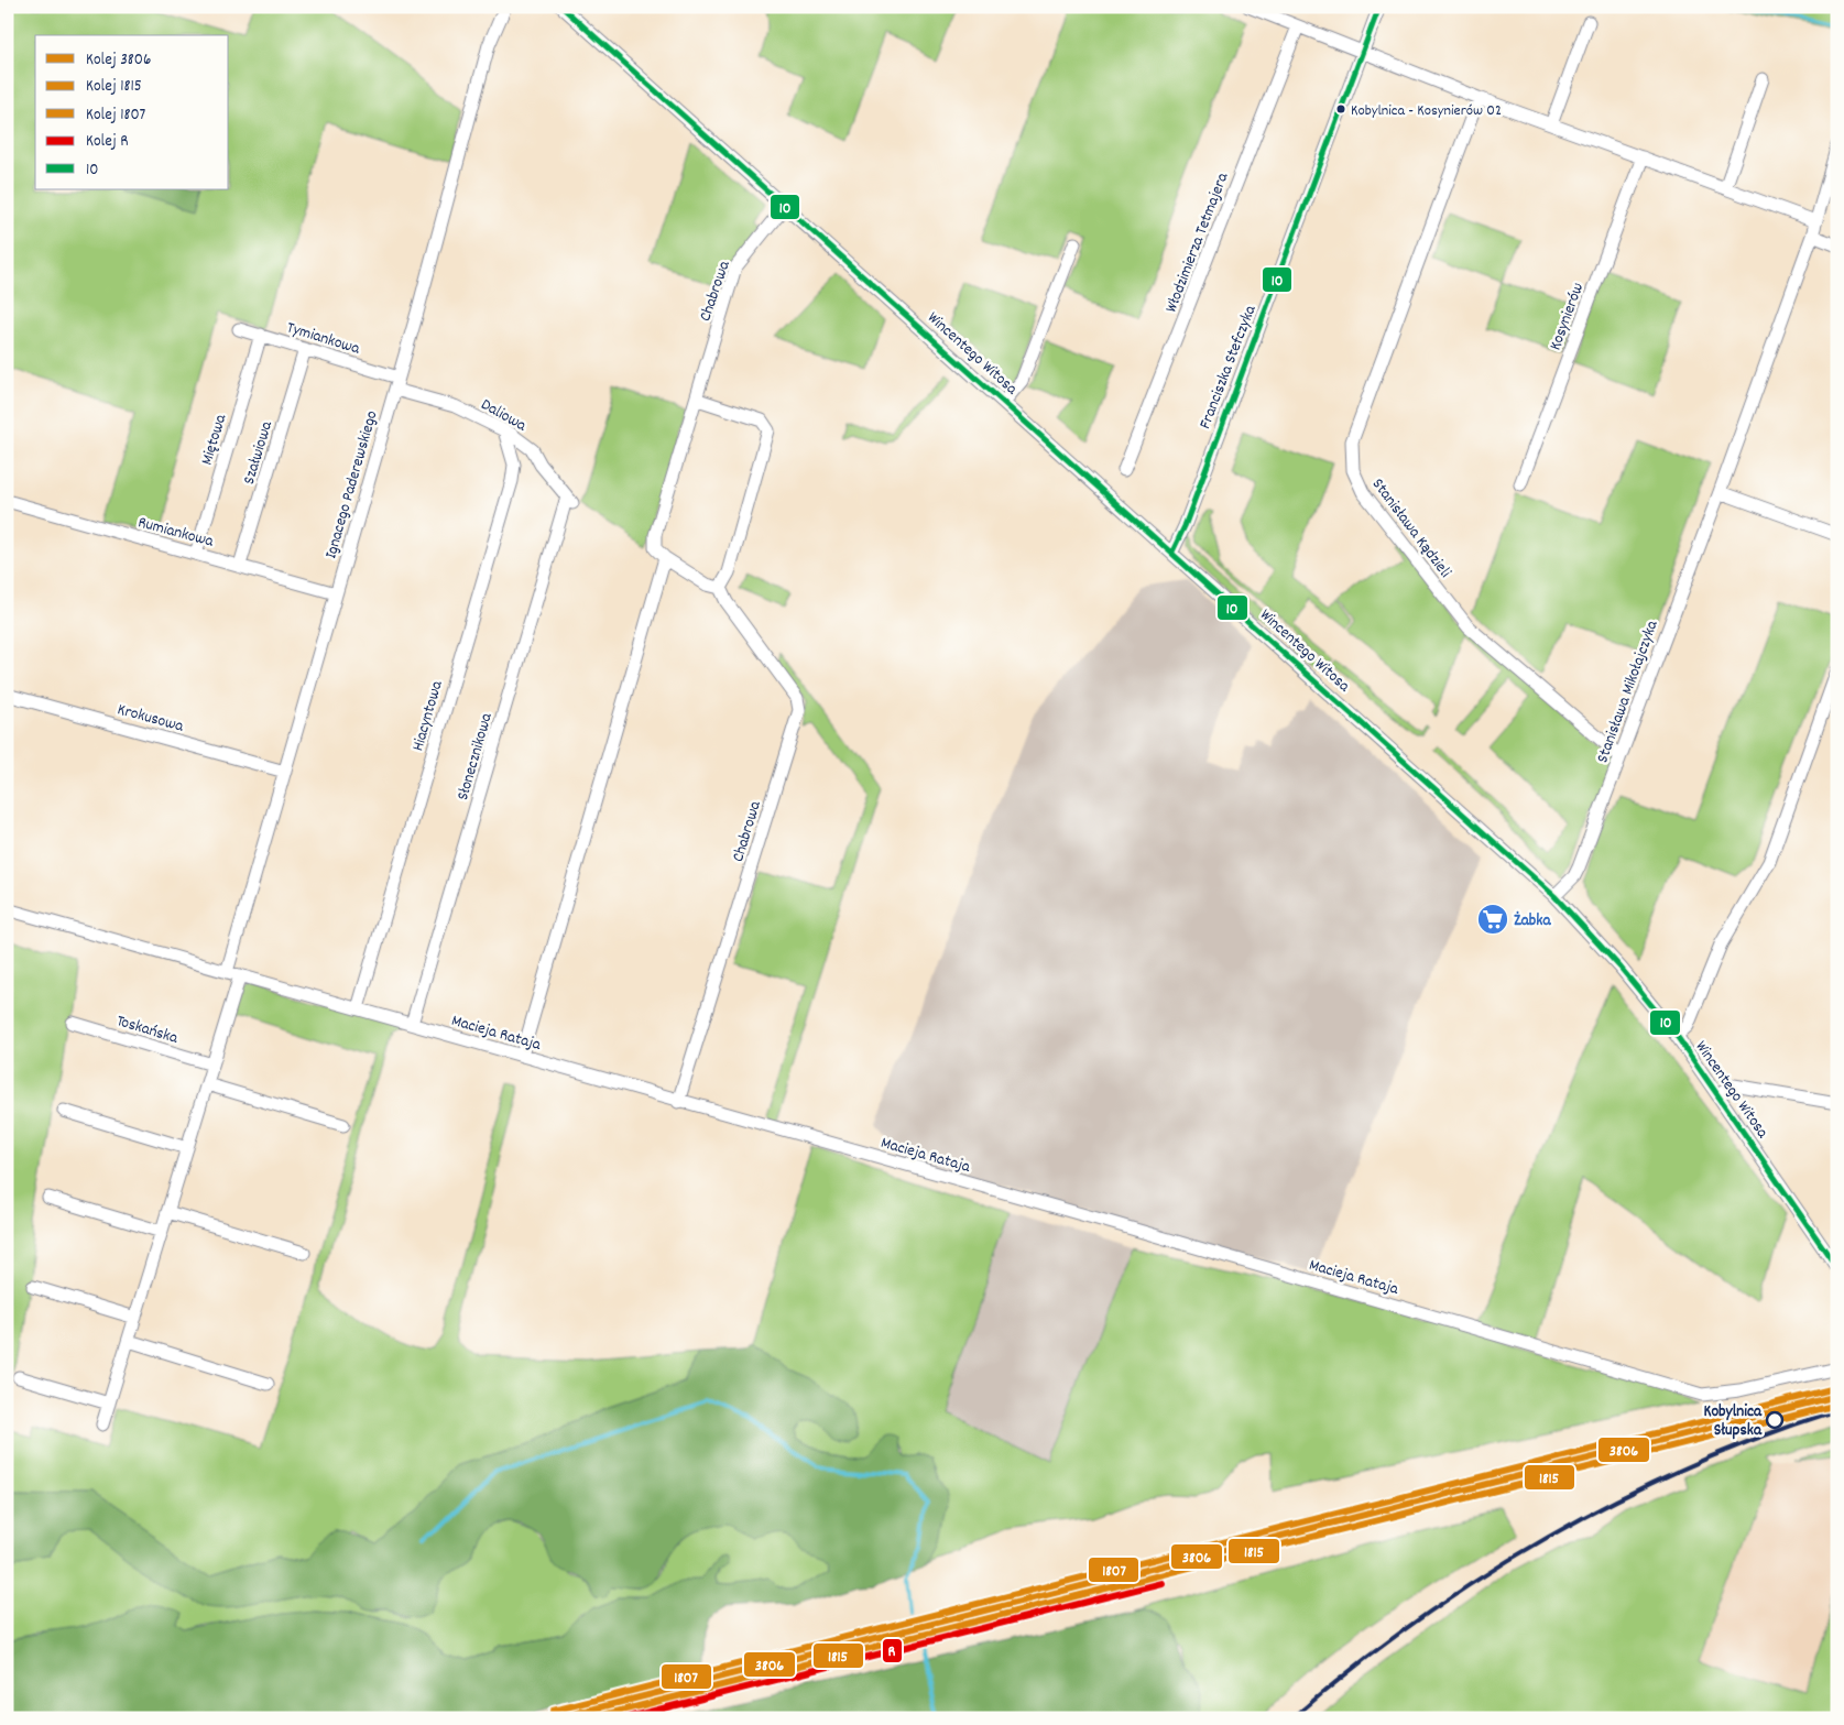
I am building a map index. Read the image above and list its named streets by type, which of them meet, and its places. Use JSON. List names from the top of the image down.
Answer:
{
  "streets": {
    "street": [
      "Włodzimierza Tetmajera",
      "Chabrowa",
      "Kosynierów",
      "Tymiankowa",
      "Wincentego Witosa",
      "Franciszka Stefczyka",
      "Daliowa",
      "Miętowa",
      "Szałwiowa",
      "Ignacego Paderewskiego",
      "Stanisława Kądzieli",
      "Rumiankowa",
      "Stanisława Mikołajczyka",
      "Hiacyntowa",
      "Krokusowa",
      "Słonecznikowa",
      "Toskańska",
      "Macieja Rataja"
    ]
  },
  "crossings": [
    ["Chabrowa", "Wincentego Witosa"],
    ["Chabrowa", "Macieja Rataja"],
    ["Tymiankowa", "Daliowa"],
    ["Tymiankowa", "Miętowa"],
    ["Tymiankowa", "Szałwiowa"],
    ["Tymiankowa", "Ignacego Paderewskiego"],
    ["Wincentego Witosa", "Franciszka Stefczyka"],
    ["Wincentego Witosa", "Stanisława Mikołajczyka"],
    ["Daliowa", "Ignacego Paderewskiego"],
    ["Daliowa", "Hiacyntowa"],
    ["Daliowa", "Słonecznikowa"],
    ["Miętowa", "Rumiankowa"],
    ["Szałwiowa", "Rumiankowa"],
    ["Ignacego Paderewskiego", "Rumiankowa"],
    ["Ignacego Paderewskiego", "Krokusowa"],
    ["Ignacego Paderewskiego", "Macieja Rataja"],
    ["Stanisława Kądzieli", "Stanisława Mikołajczyka"],
    ["Hiacyntowa", "Macieja Rataja"],
    ["Słonecznikowa", "Macieja Rataja"]
  ],
  "places": {
    "other": ["Kobylnica - Kosynierów 02", "Kobylnica Słupska"],
    "supermarket": ["Żabka"]
  },
  "lines": [
    "transit line 10",
    "rail line 1807",
    "rail line 3806",
    "rail line 1815",
    "rail line R"
  ],
  "legend": [
    "Kolej 3806",
    "Kolej 1815",
    "Kolej 1807",
    "Kolej R",
    "10"
  ]
}
